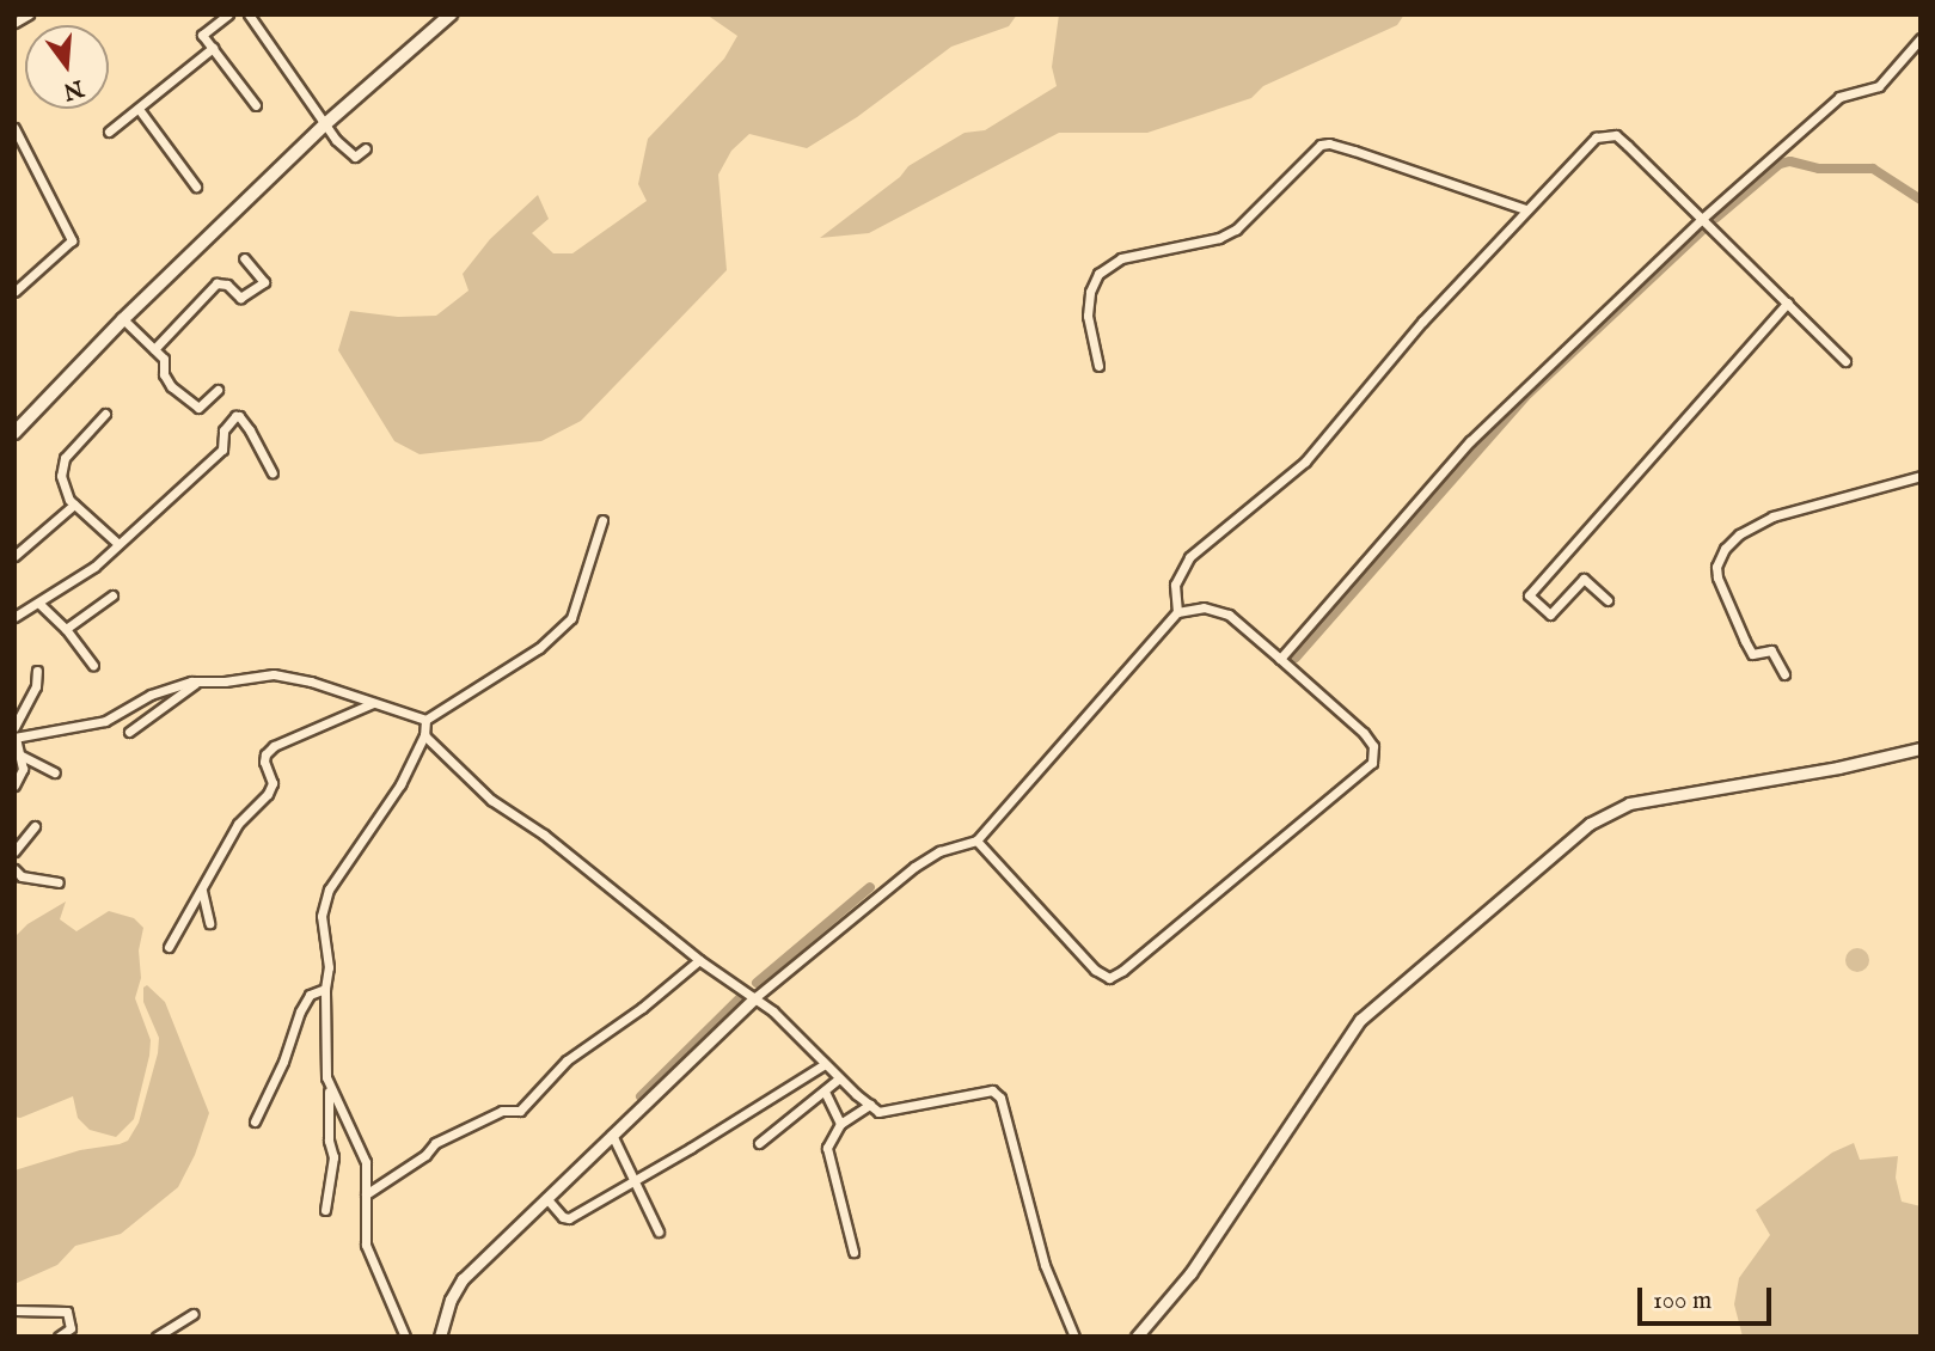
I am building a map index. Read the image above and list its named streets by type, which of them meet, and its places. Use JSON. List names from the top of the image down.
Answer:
{
  "scale_bar": "100 m",
  "north": "bottom"
}
